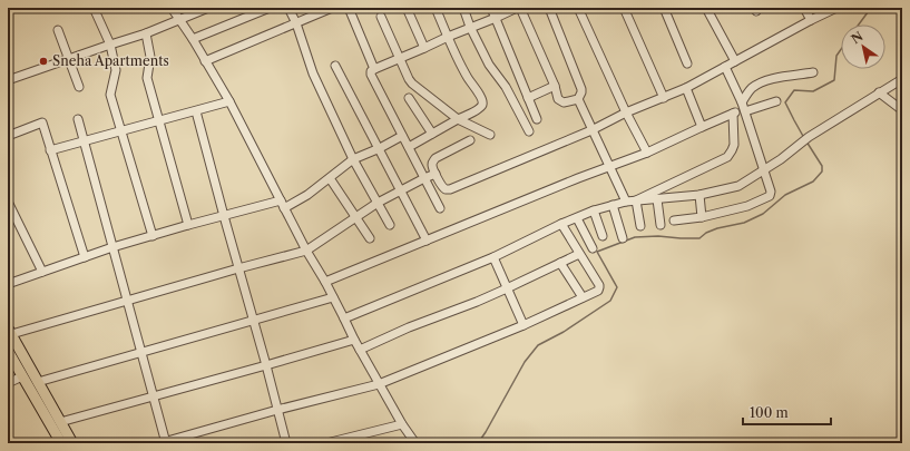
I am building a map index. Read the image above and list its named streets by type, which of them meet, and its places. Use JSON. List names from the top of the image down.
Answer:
{
  "places": ["Sneha Apartments"],
  "scale_bar": "100 m",
  "north": "top left"
}
